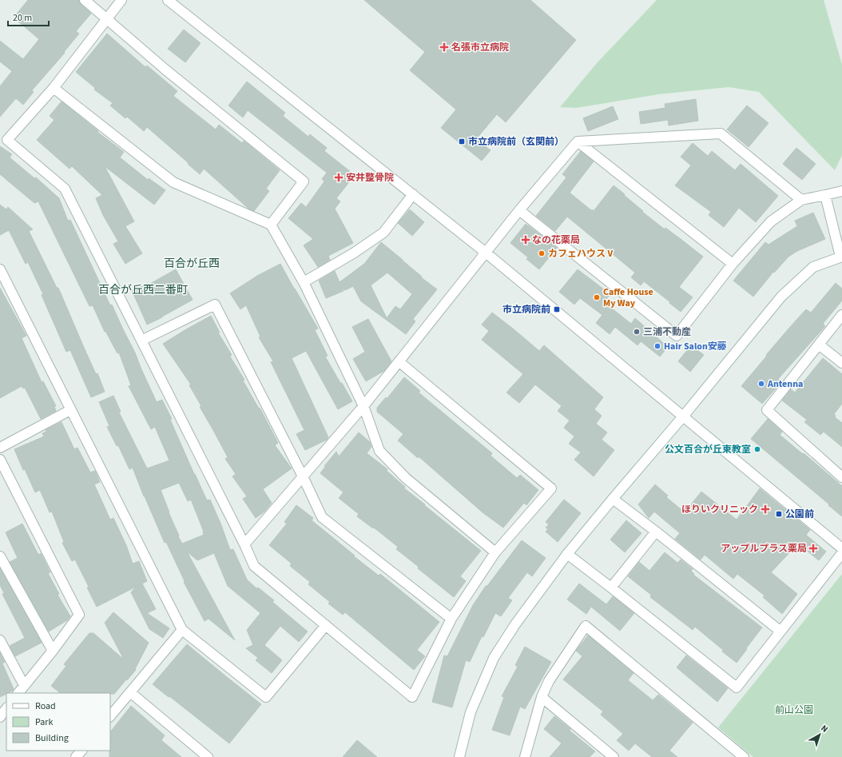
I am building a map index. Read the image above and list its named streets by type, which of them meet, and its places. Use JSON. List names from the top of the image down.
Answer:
{
  "districts": ["百合が丘西", "百合が丘西二番町"],
  "parks": ["前山公園"],
  "places": {
    "health": [
      "名張市立病院",
      "安井整骨院",
      "なの花薬局",
      "ほりいクリニック",
      "アップルプラス薬局"
    ],
    "transit": ["市立病院前（玄関前）", "市立病院前", "公園前"],
    "other": [
      "カフェハウス V",
      "Caffe House My Way",
      "三浦不動産",
      "Hair Salon安藤",
      "Antenna",
      "公文百合が丘東教室"
    ]
  },
  "legend": ["Road", "Park", "Building"],
  "scale_bar": "20 m",
  "north": "top right"
}
